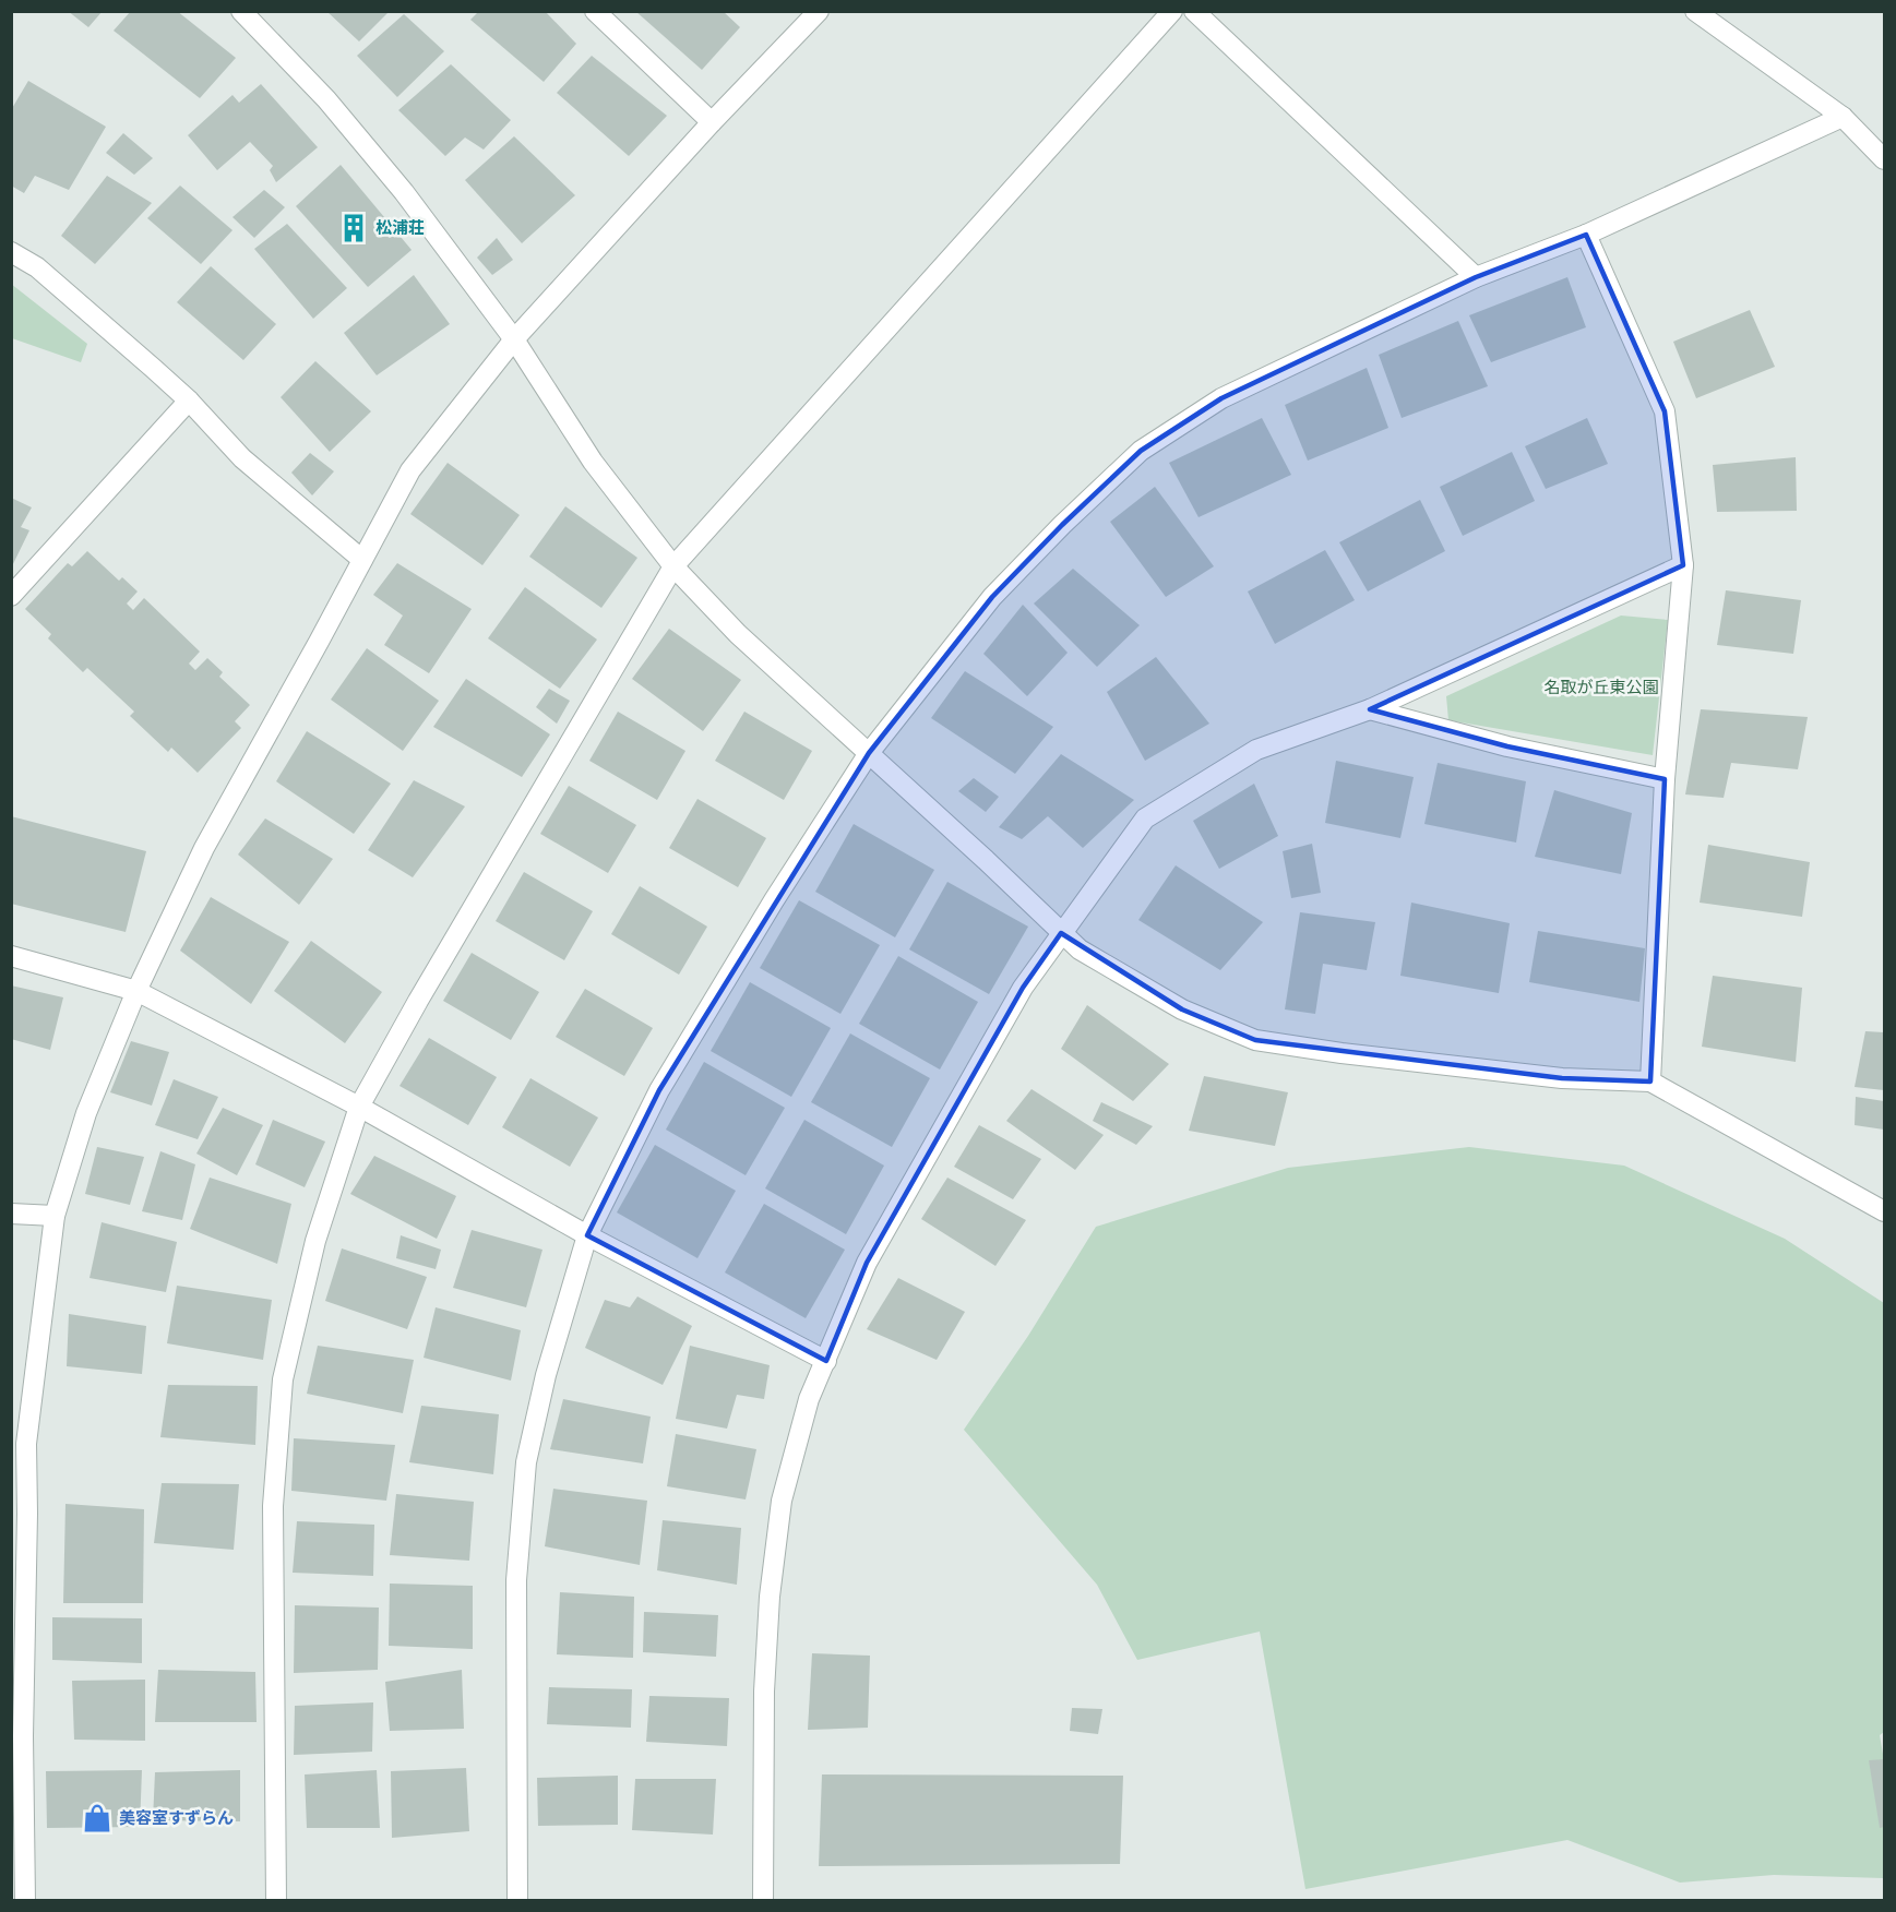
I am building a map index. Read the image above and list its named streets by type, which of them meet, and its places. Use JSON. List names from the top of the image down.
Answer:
{
  "parks": ["名取が丘東公園"],
  "places": {
    "building": ["松浦荘"],
    "shop": ["美容室すずらん"]
  }
}
